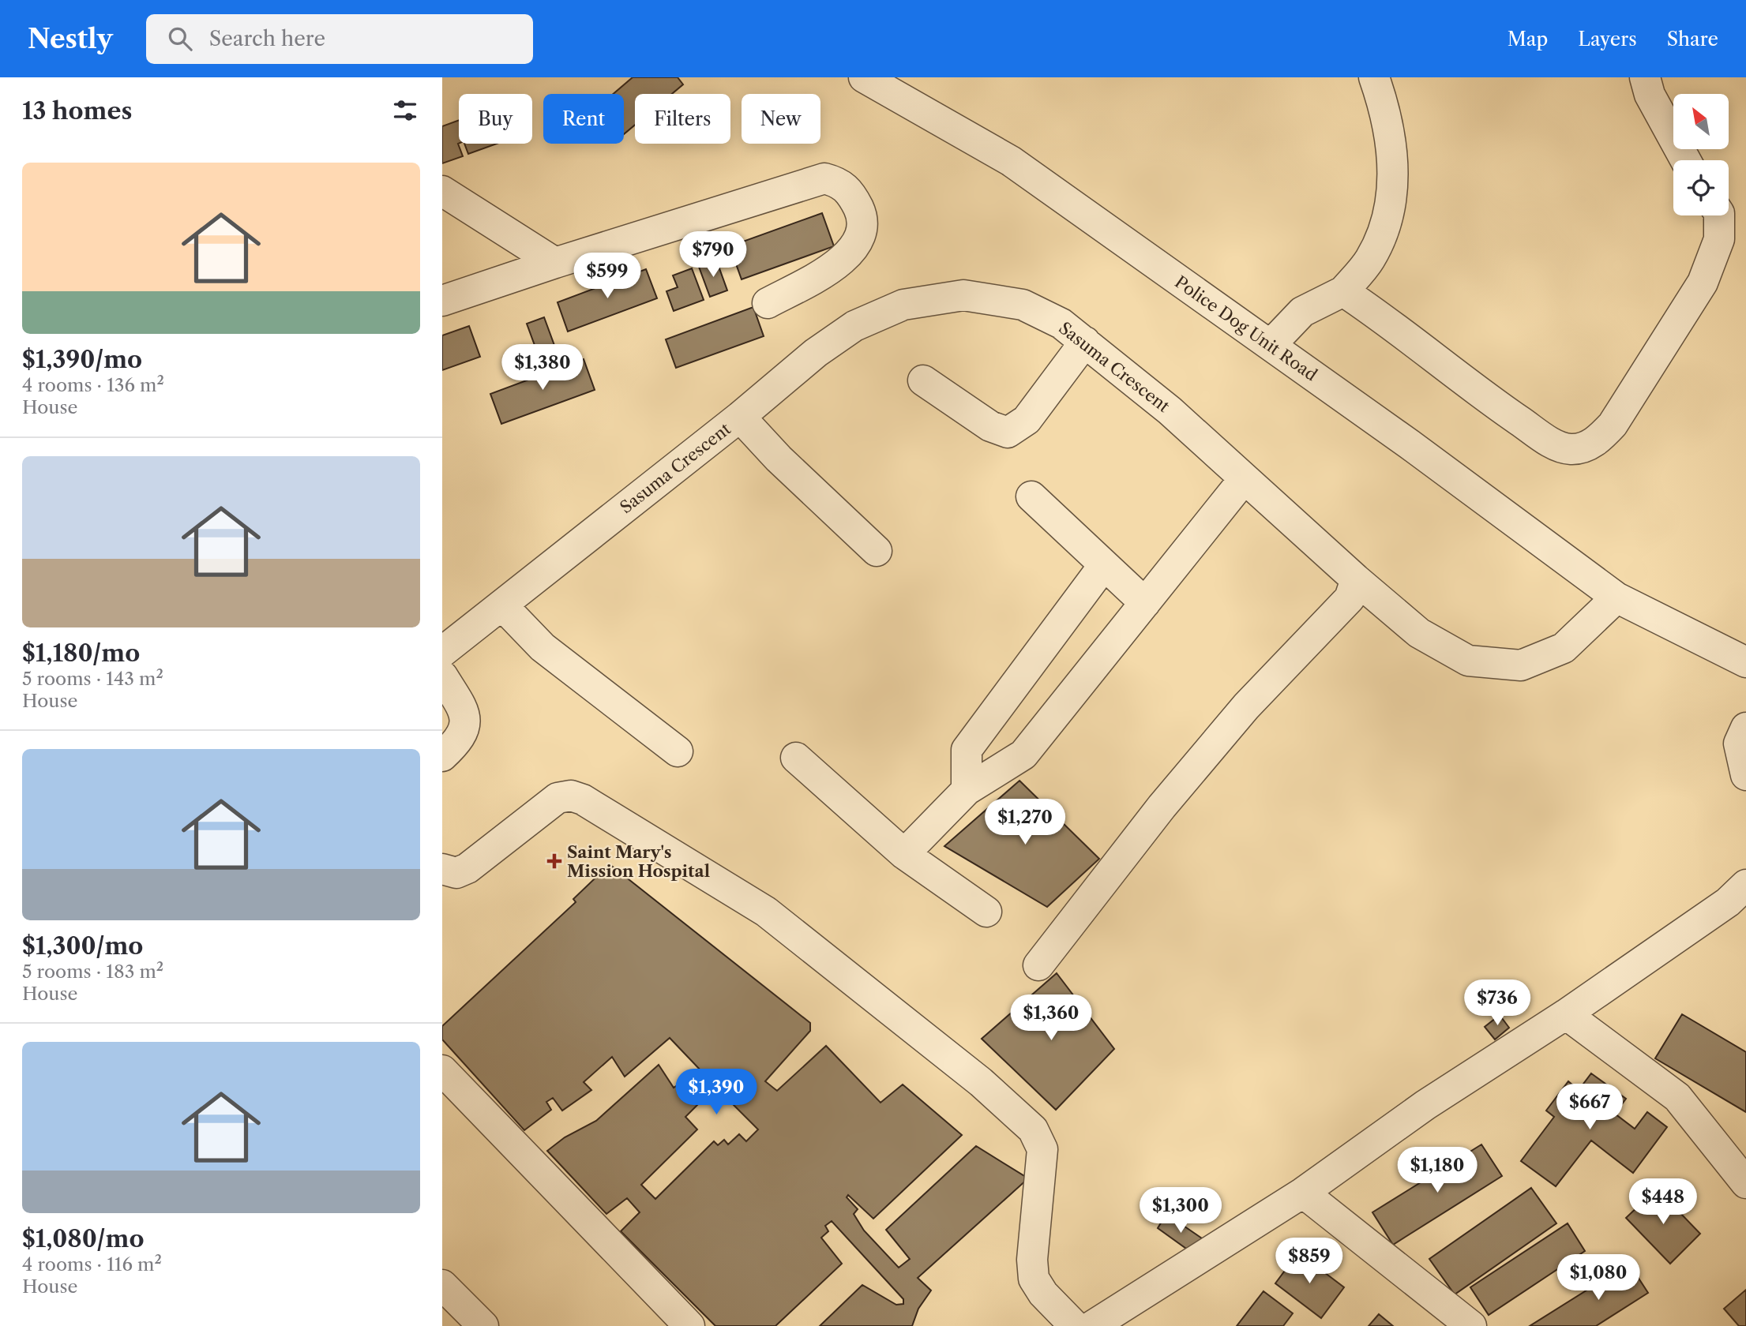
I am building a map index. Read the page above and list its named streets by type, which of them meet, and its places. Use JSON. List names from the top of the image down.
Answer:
{
  "streets": {
    "street": ["Police Dog Unit Road", "Sasuma Crescent"]
  },
  "crossings": [
    ["Police Dog Unit Road", "Sasuma Crescent"]
  ],
  "places": {
    "health": ["Saint Mary's Mission Hospital"]
  },
  "north": "top left",
  "page": {
    "header": "Nestly",
    "search": "Search here",
    "nav": ["Map", "Layers", "Share"],
    "heading": "13 homes",
    "chip": [
      "Buy",
      "Rent",
      "Filters",
      "New"
    ],
    "list": [
      {
        "name": "$1,390/mo",
        "note": "4 rooms · 136 m² · House"
      },
      {
        "name": "$1,180/mo",
        "note": "5 rooms · 143 m² · House"
      },
      {
        "name": "$1,300/mo",
        "note": "5 rooms · 183 m² · House"
      },
      {
        "name": "$1,080/mo",
        "note": "4 rooms · 116 m² · House"
      }
    ],
    "price": [
      "$790",
      "$599",
      "$1,380",
      "$1,270",
      "$736",
      "$1,360",
      "$1,390",
      "$667",
      "$1,180",
      "$448",
      "$1,300",
      "$859",
      "$1,080"
    ]
  }
}
